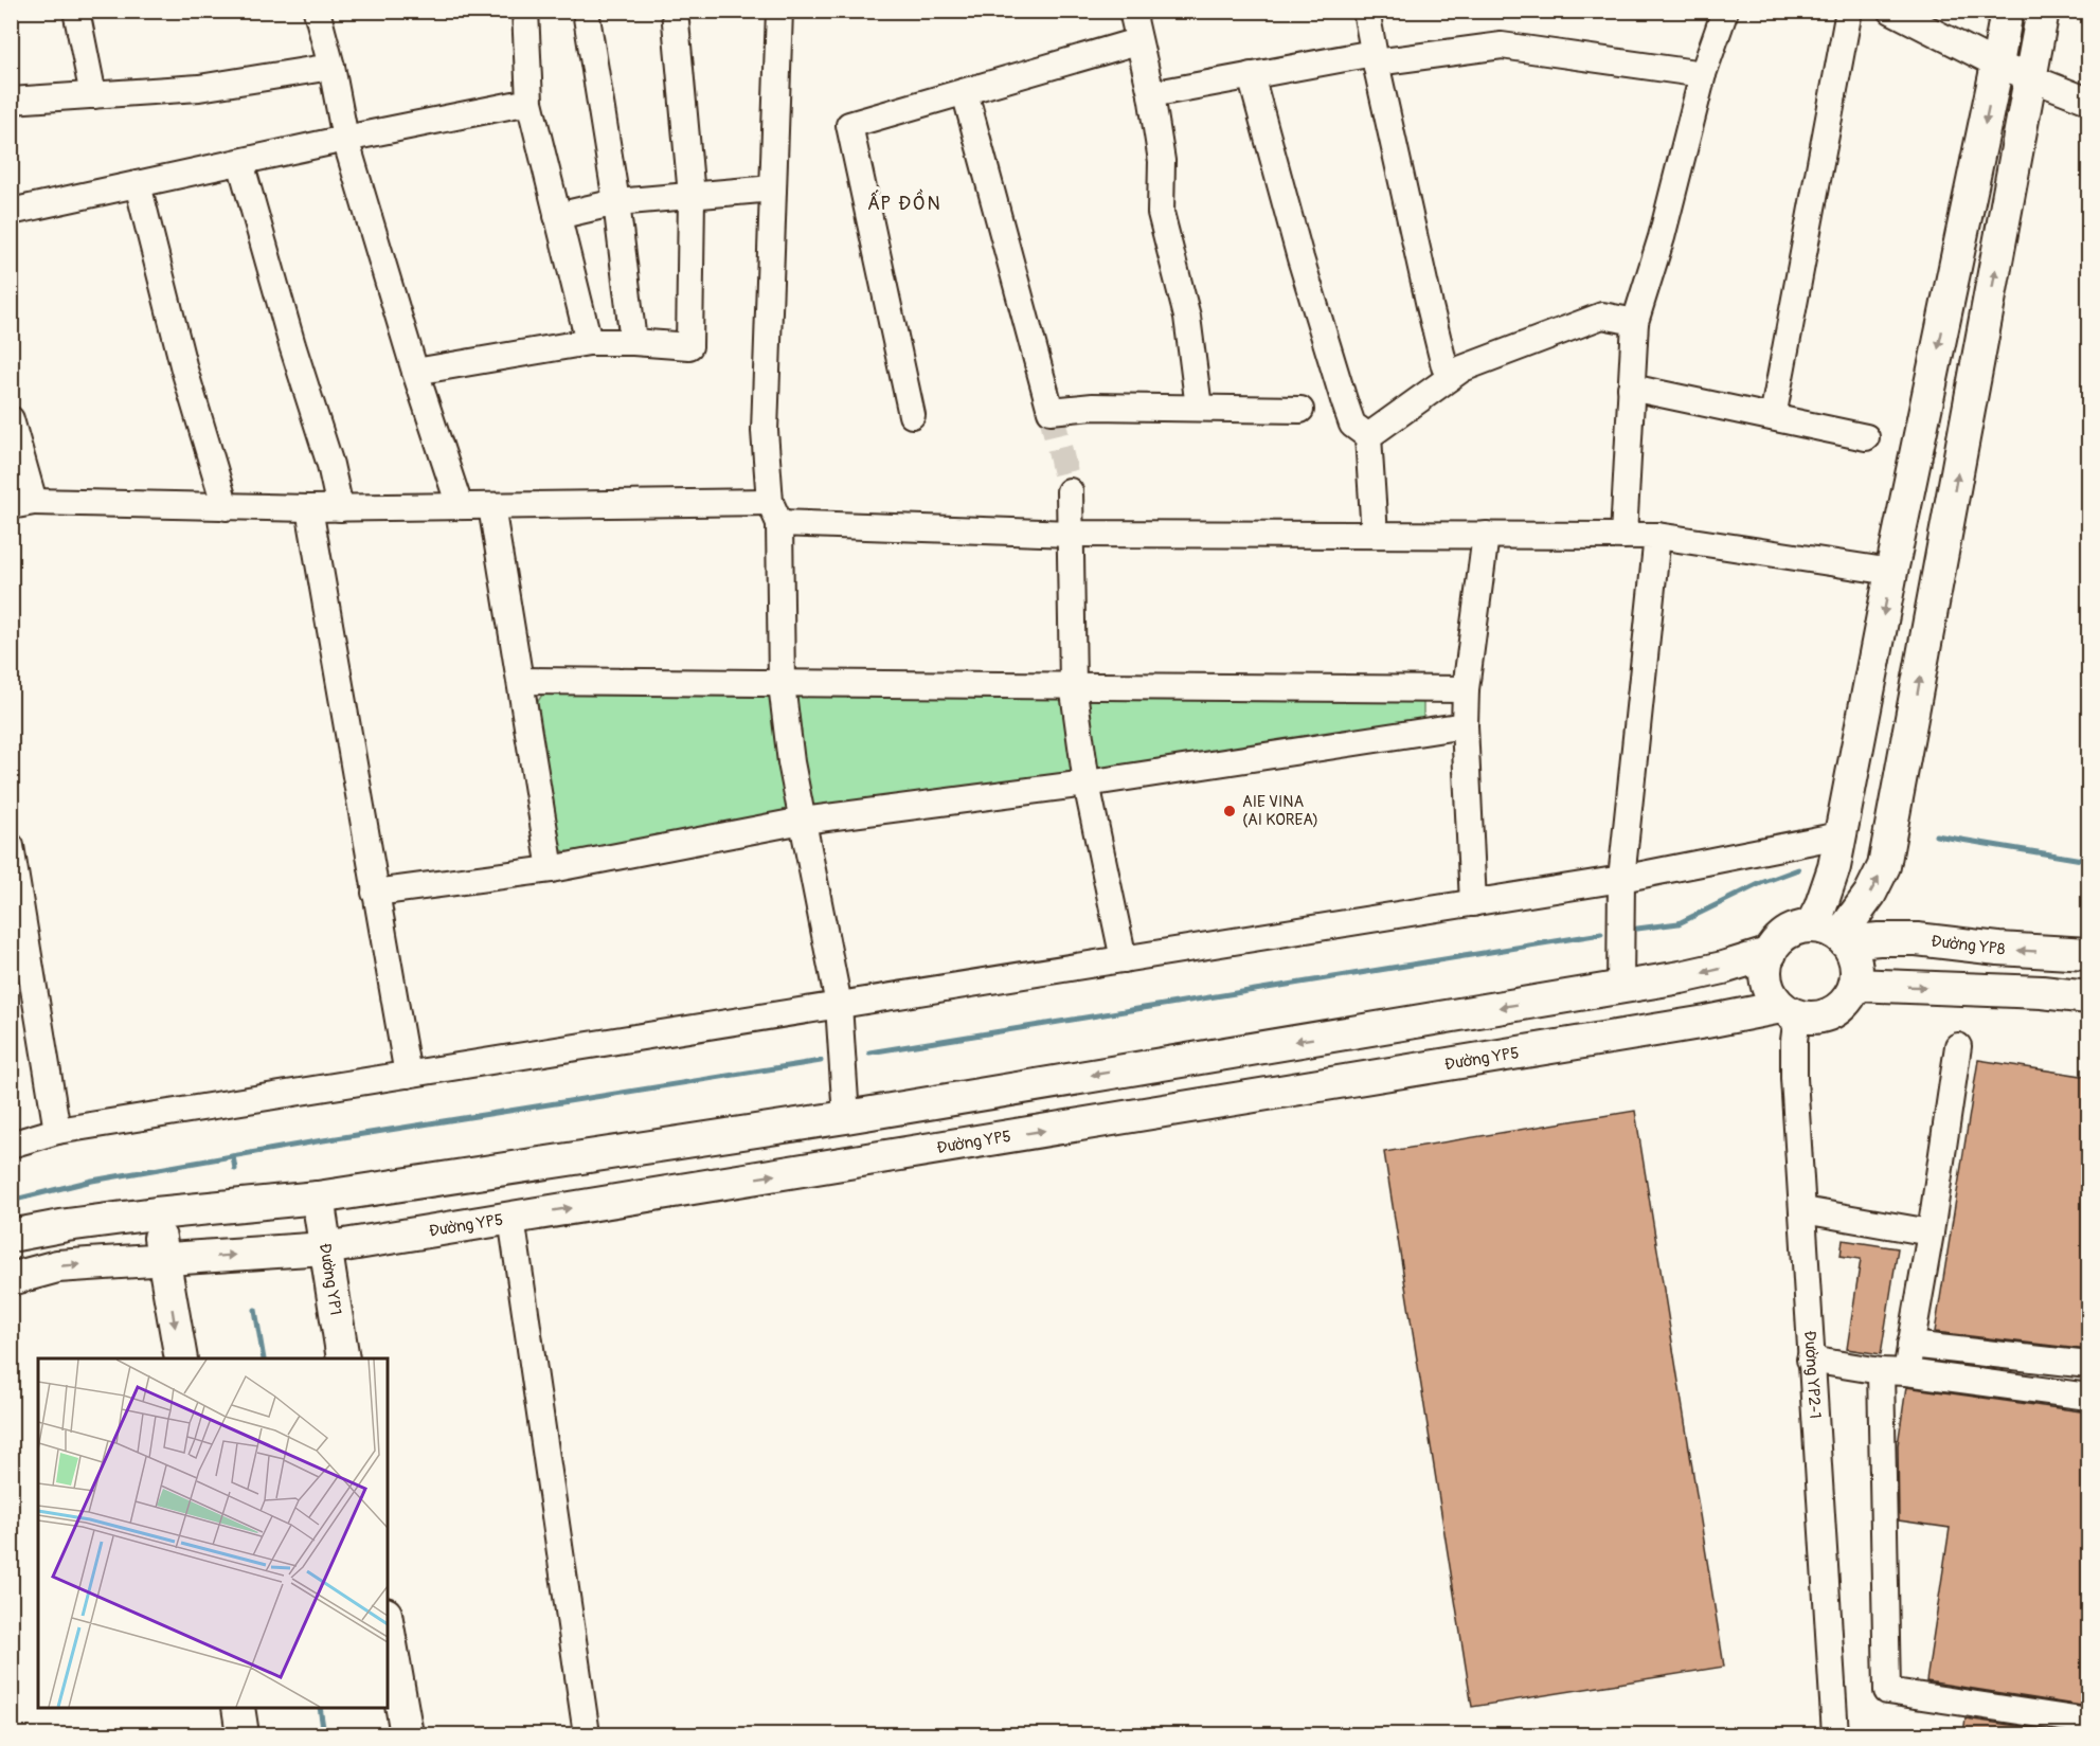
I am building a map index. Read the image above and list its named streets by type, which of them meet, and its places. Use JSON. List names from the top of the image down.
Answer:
{
  "streets": {
    "main road": ["Đường YP8", "Đường YP5", "Đường YP1"],
    "street": ["Đường YP2-1"]
  },
  "crossings": [
    ["Đường YP8", "Đường YP5"],
    ["Đường YP8", "Đường YP2-1"],
    ["Đường YP5", "Đường YP1"],
    ["Đường YP5", "Đường YP2-1"]
  ],
  "districts": ["ẤP ĐỒN"],
  "places": ["AIE VINA (AI KOREA)"]
}
